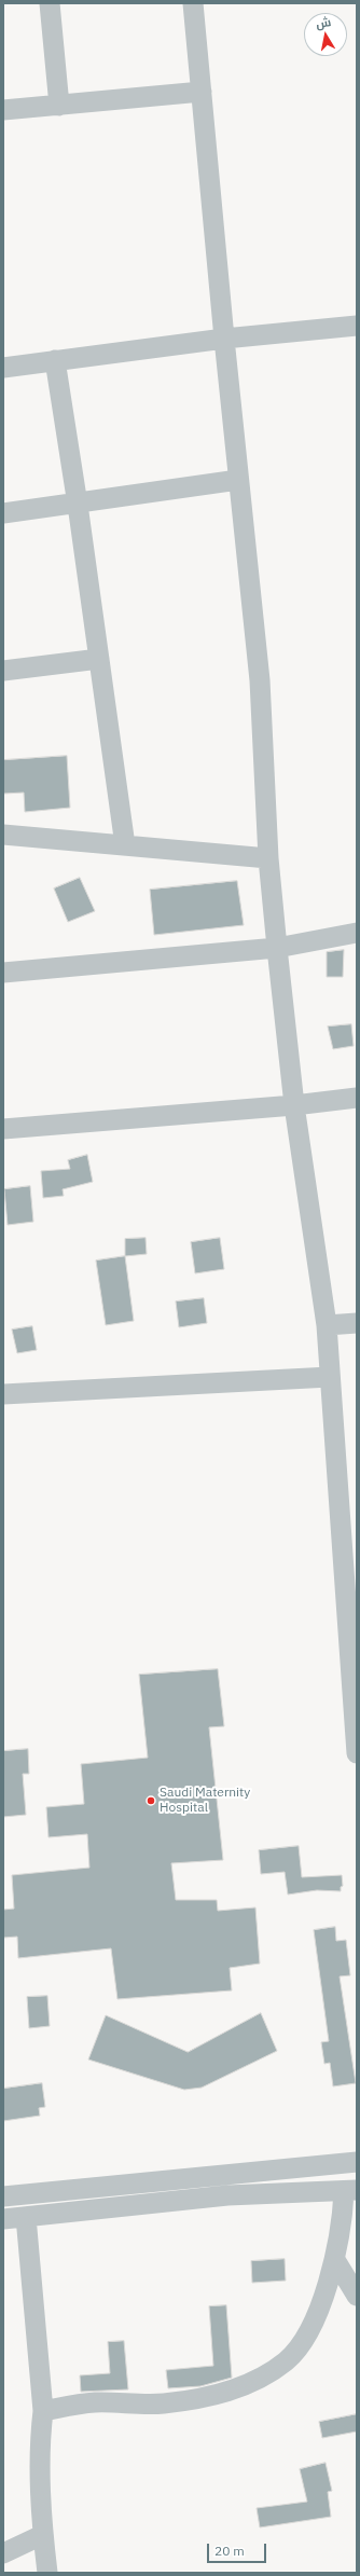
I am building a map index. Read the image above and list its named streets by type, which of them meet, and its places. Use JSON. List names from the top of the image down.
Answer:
{
  "places": ["Saudi Maternity Hospital"],
  "scale_bar": "20 m",
  "north": "top"
}
